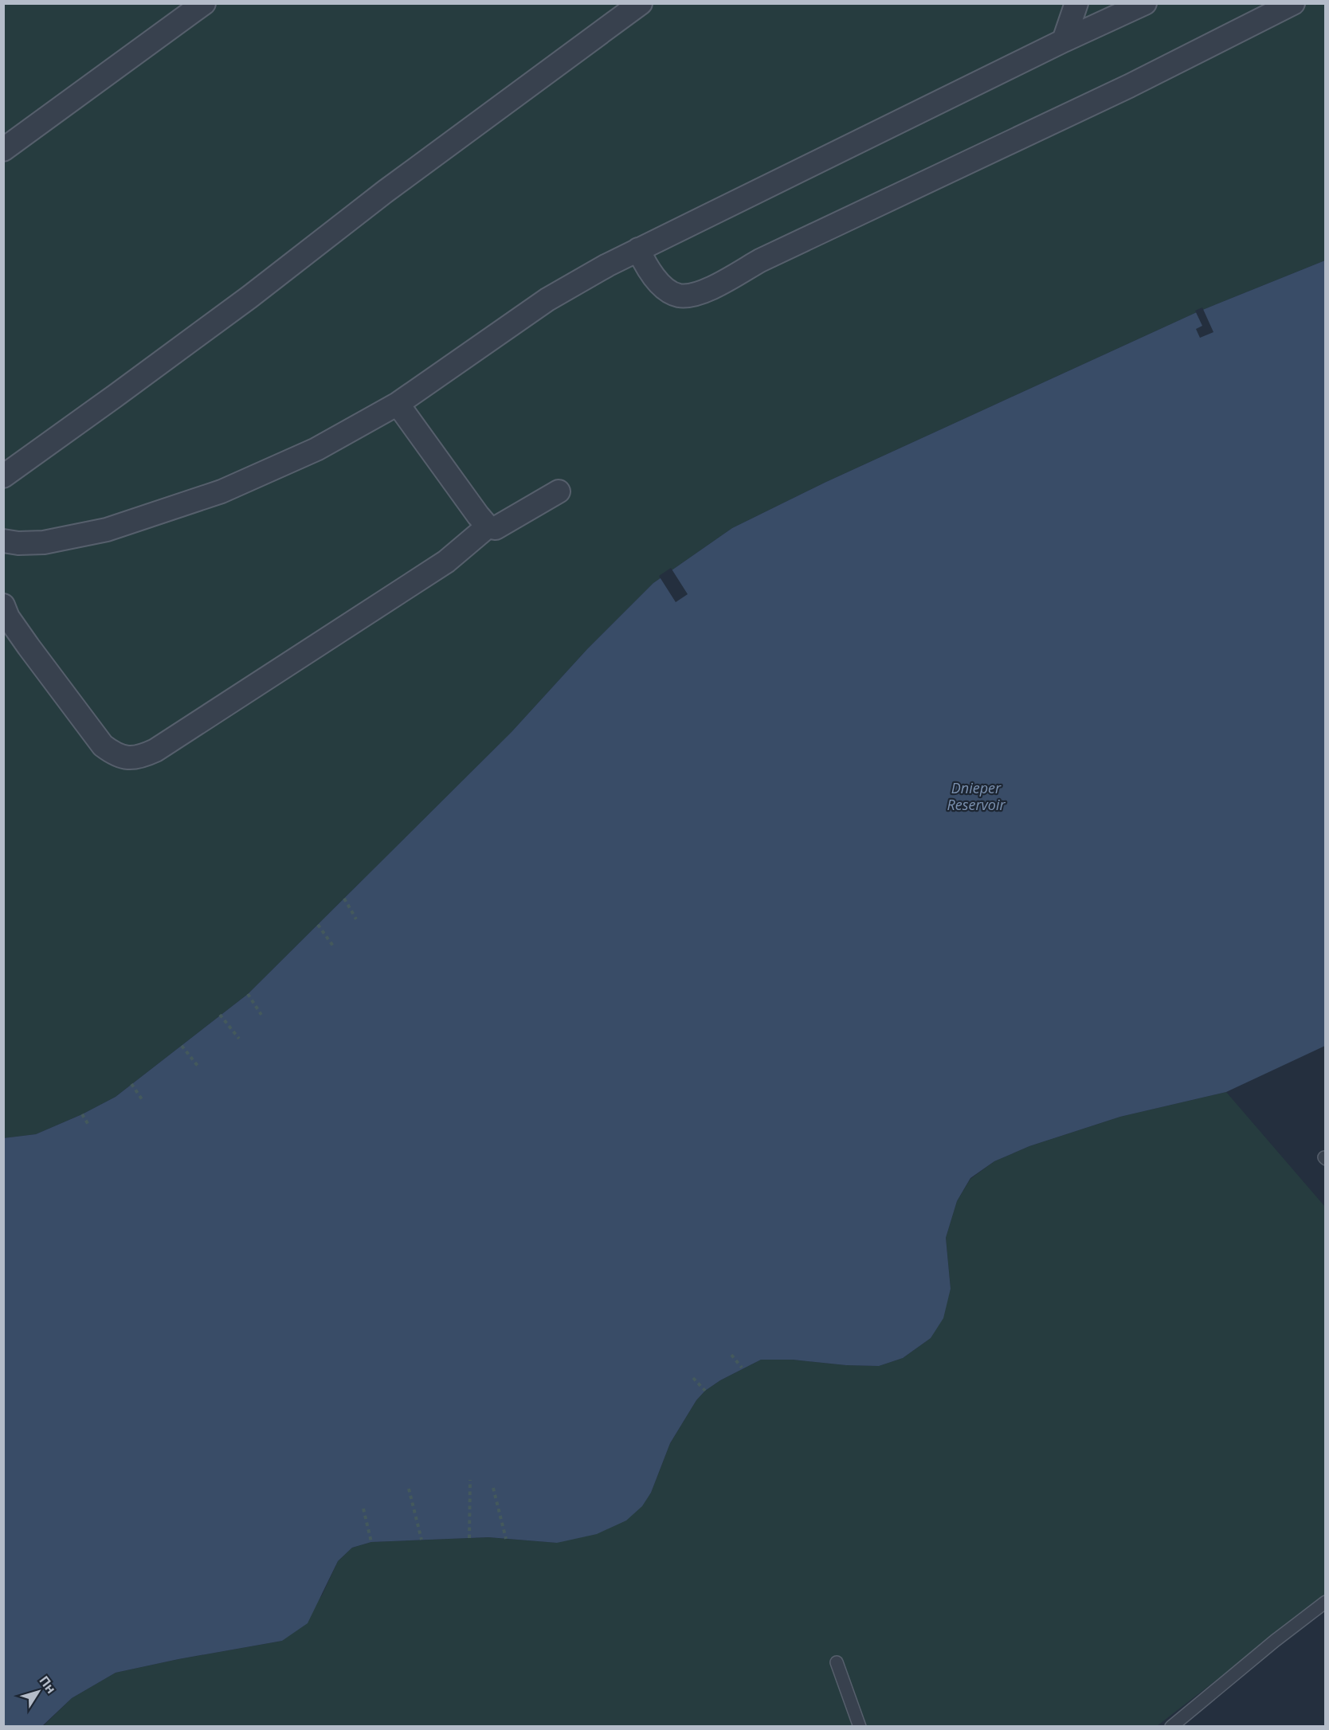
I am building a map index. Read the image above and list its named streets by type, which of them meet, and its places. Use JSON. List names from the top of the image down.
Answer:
{
  "water": ["Dnieper Reservoir"],
  "north": "top right"
}
